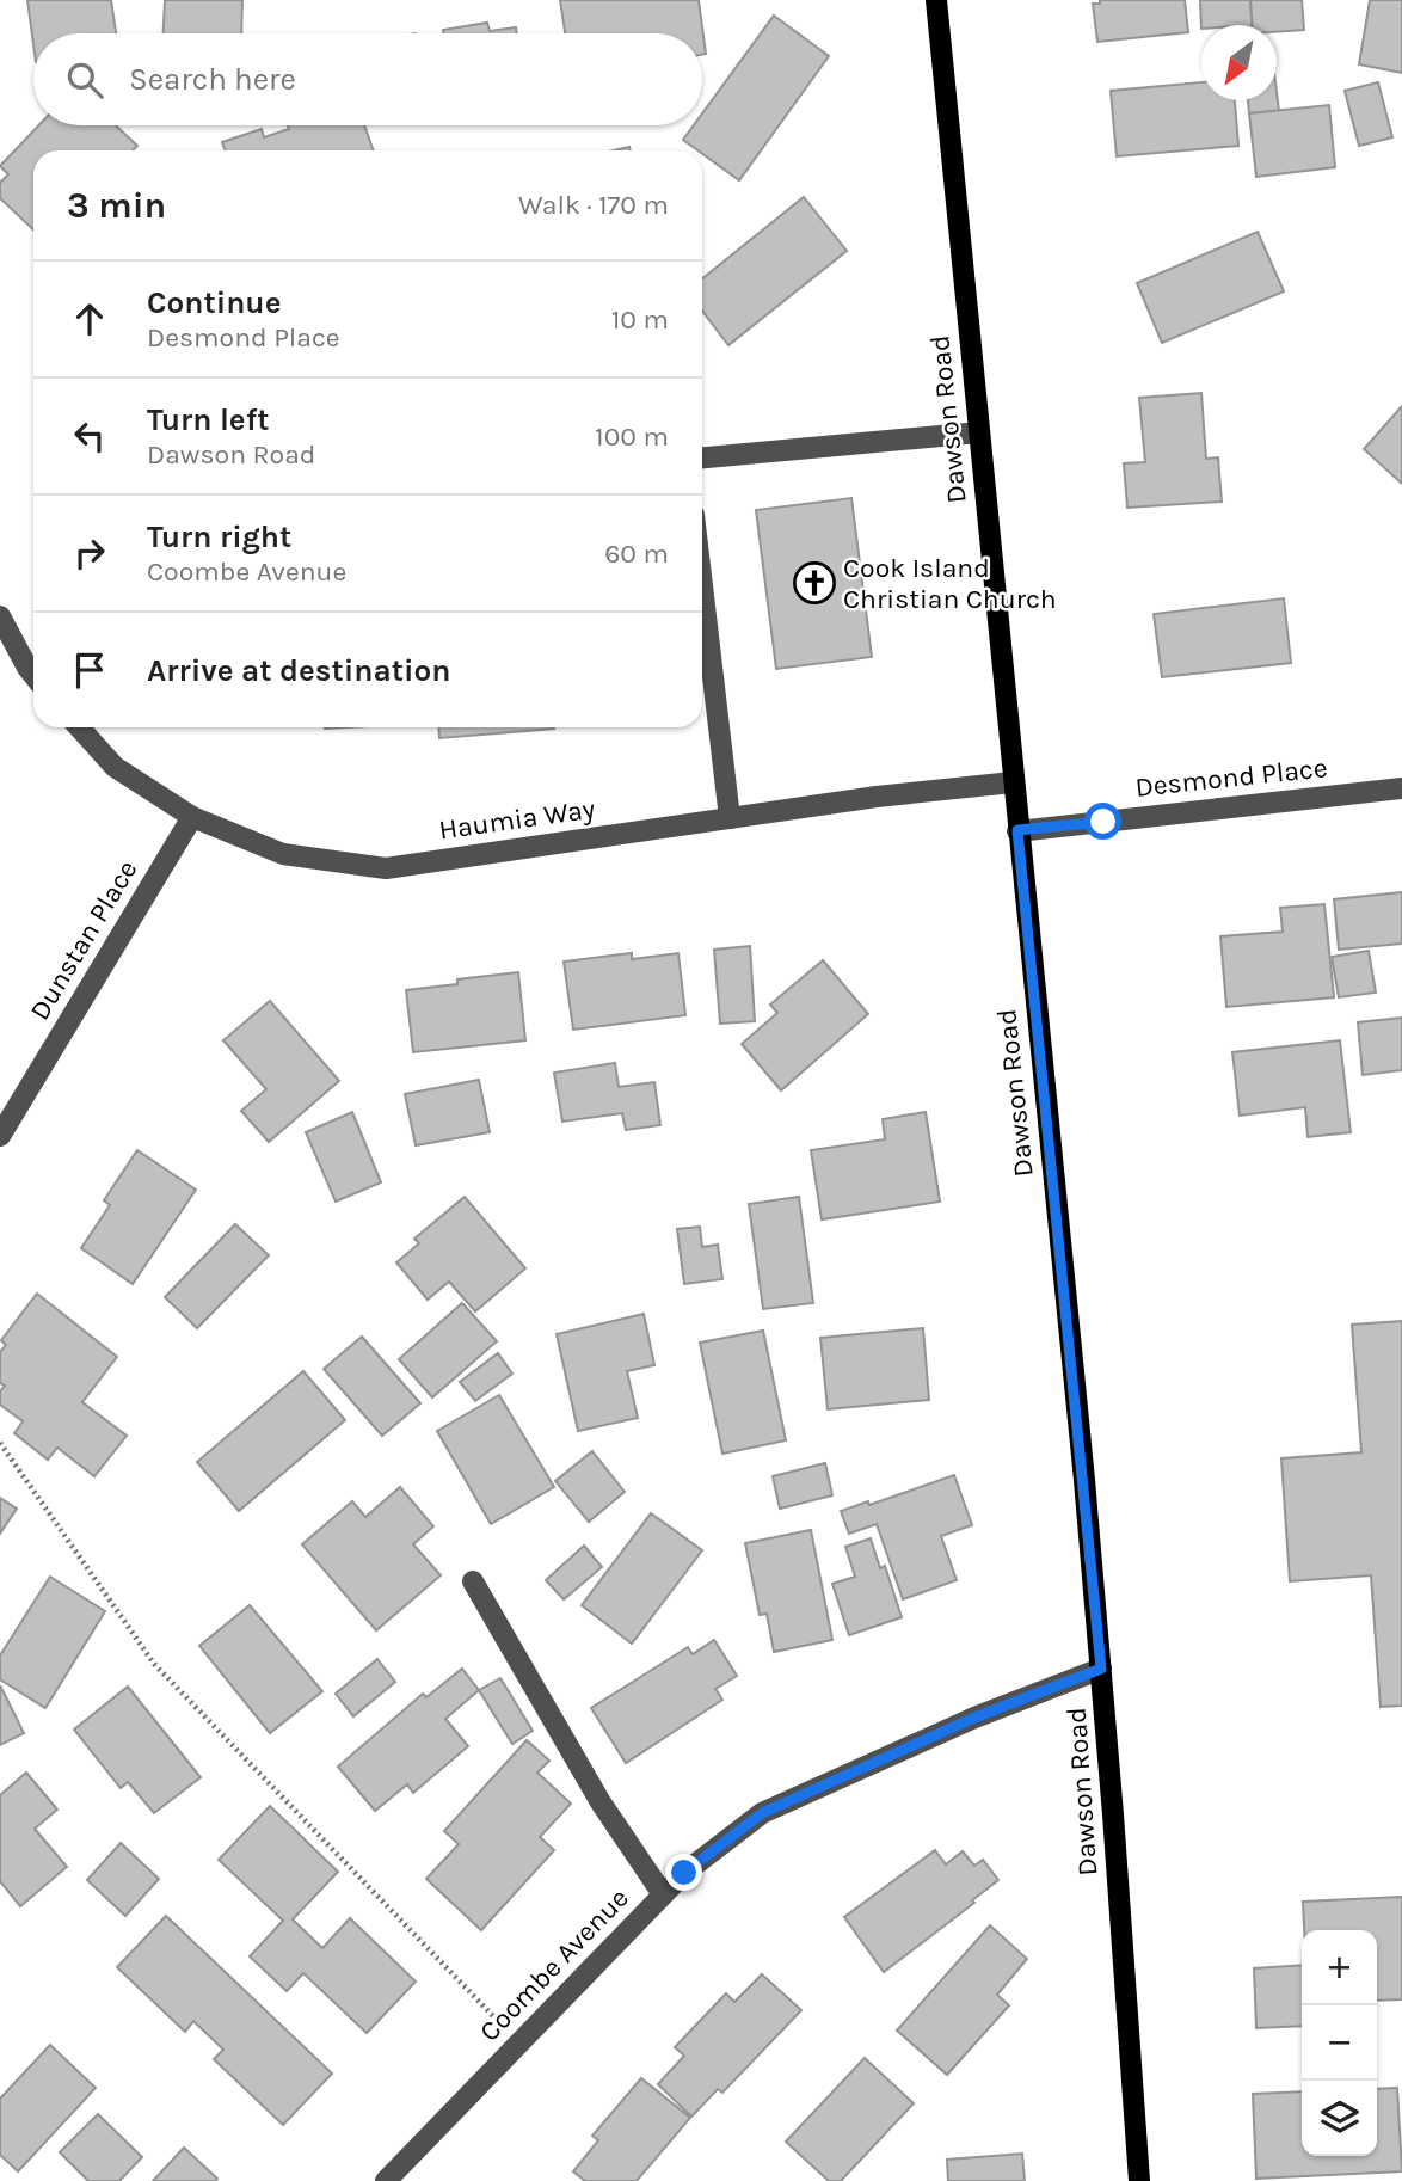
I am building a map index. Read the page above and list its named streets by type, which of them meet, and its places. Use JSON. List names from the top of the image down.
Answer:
{
  "streets": {
    "main road": ["Dawson Road"],
    "street": [
      "Desmond Place",
      "Haumia Way",
      "Dunstan Place",
      "Coombe Avenue"
    ]
  },
  "crossings": [
    ["Dawson Road", "Desmond Place"],
    ["Dawson Road", "Haumia Way"],
    ["Dawson Road", "Coombe Avenue"],
    ["Haumia Way", "Dunstan Place"]
  ],
  "places": {
    "church": ["Cook Island Christian Church"]
  },
  "north": "bottom left",
  "page": {
    "search": "Search here",
    "heading": ["3 min", "Walk · 170 m"],
    "list": [
      ["Continue", "Desmond Place", "10 m"],
      ["Turn left", "Dawson Road", "100 m"],
      ["Turn right", "Coombe Avenue", "60 m"],
      "Arrive at destination"
    ],
    "map_buttons": ["+", "−"]
  }
}
